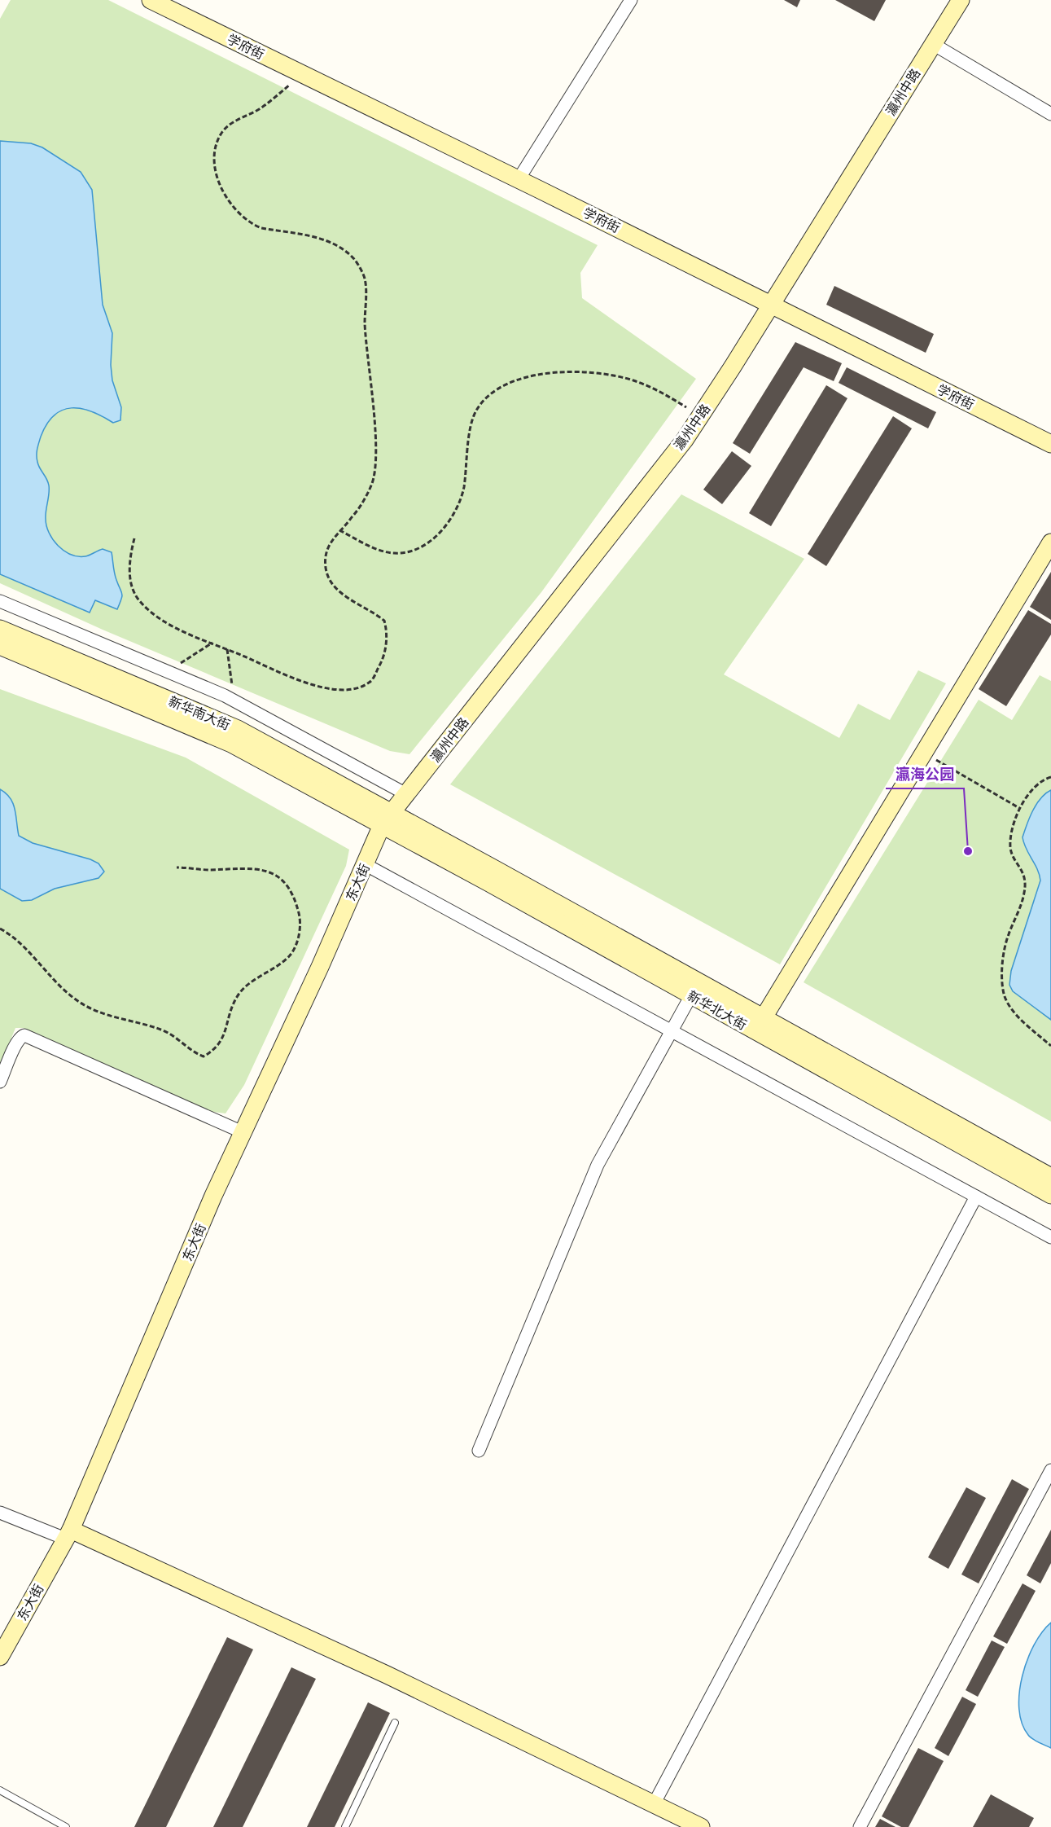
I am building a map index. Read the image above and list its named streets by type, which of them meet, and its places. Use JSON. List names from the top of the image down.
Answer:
{
  "streets": {
    "main road": [
      "学府街",
      "瀛州中路",
      "新华南大街",
      "东大街",
      "新华北大街"
    ]
  },
  "crossings": [
    ["学府街", "瀛州中路"],
    ["瀛州中路", "新华南大街"],
    ["瀛州中路", "东大街"],
    ["瀛州中路", "新华北大街"],
    ["新华南大街", "东大街"],
    ["新华南大街", "新华北大街"],
    ["东大街", "新华北大街"]
  ],
  "places": ["瀛海公园"]
}
